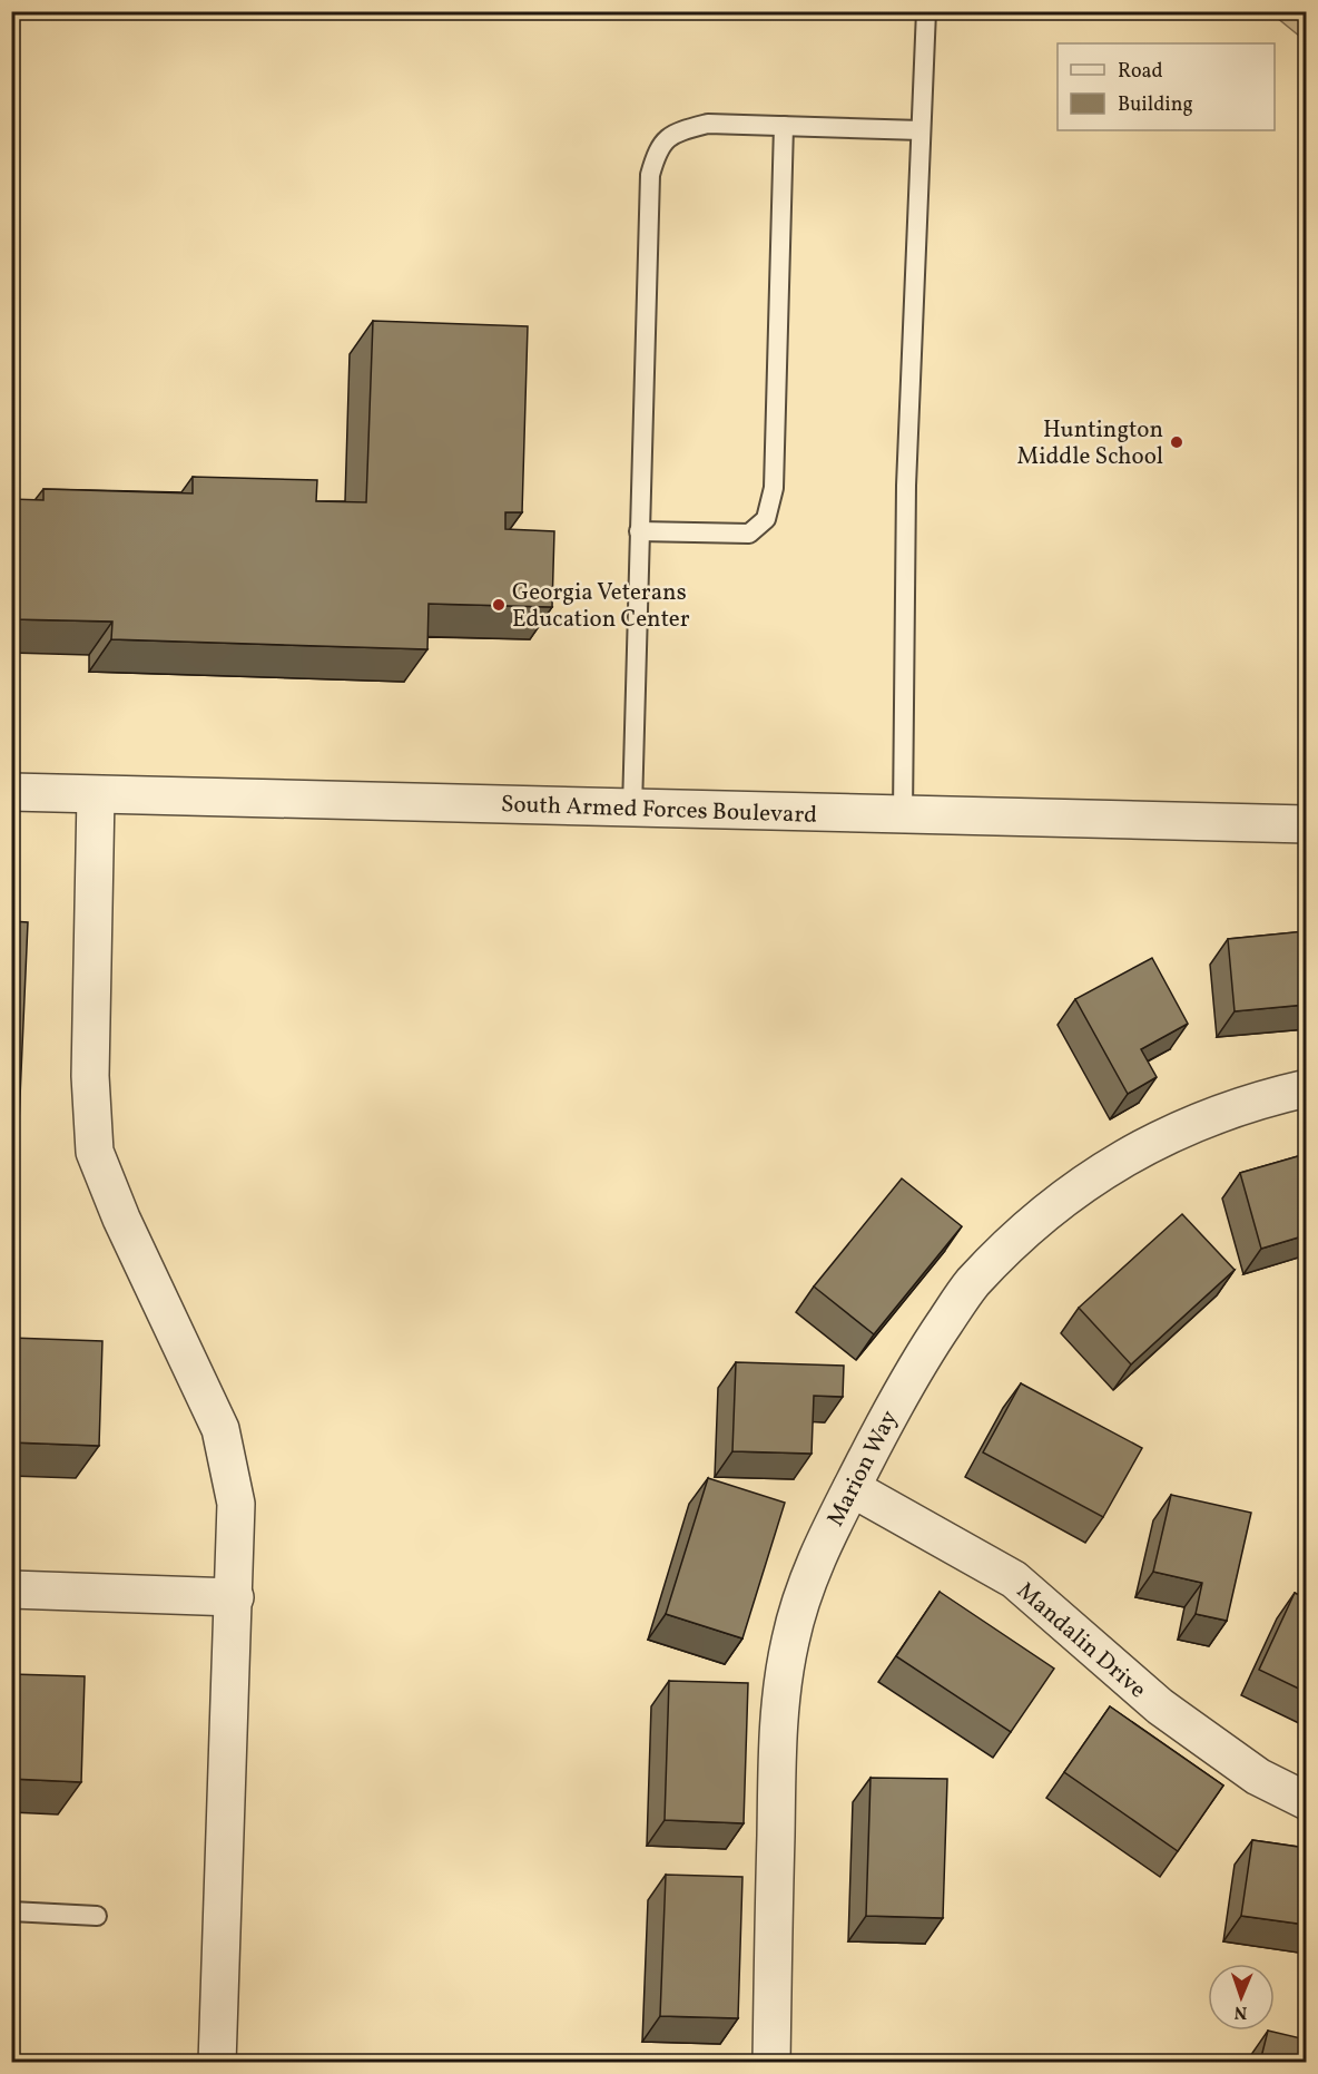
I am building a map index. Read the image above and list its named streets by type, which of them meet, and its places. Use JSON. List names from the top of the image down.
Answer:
{
  "streets": {
    "street": ["South Armed Forces Boulevard", "Marion Way", "Mandalin Drive"]
  },
  "crossings": [
    ["Marion Way", "Mandalin Drive"]
  ],
  "places": ["Huntington Middle School", "Georgia Veterans Education Center"],
  "legend": ["Road", "Building"],
  "north": "bottom"
}
